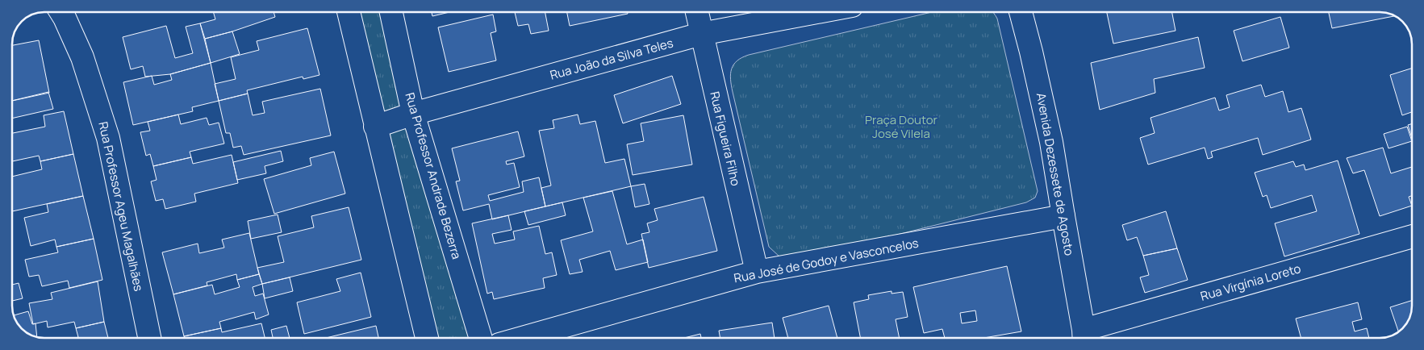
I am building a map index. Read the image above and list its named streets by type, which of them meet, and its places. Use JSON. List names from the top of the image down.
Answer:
{
  "streets": {
    "street": [
      "Rua João da Silva Teles",
      "Rua Figueira Filho",
      "Avenida Dezessete de Agosto",
      "Rua Professor Andrade Bezerra",
      "Rua Professor Ageu Magalhães",
      "Rua José de Godoy e Vasconcelos",
      "Rua Virgínia Loreto"
    ]
  },
  "crossings": [
    ["Rua João da Silva Teles", "Rua Figueira Filho"],
    ["Rua João da Silva Teles", "Rua Professor Andrade Bezerra"],
    ["Rua Figueira Filho", "Rua José de Godoy e Vasconcelos"],
    ["Avenida Dezessete de Agosto", "Rua José de Godoy e Vasconcelos"],
    ["Avenida Dezessete de Agosto", "Rua Virgínia Loreto"]
  ],
  "parks": ["Praça Doutor José Vilela"]
}
